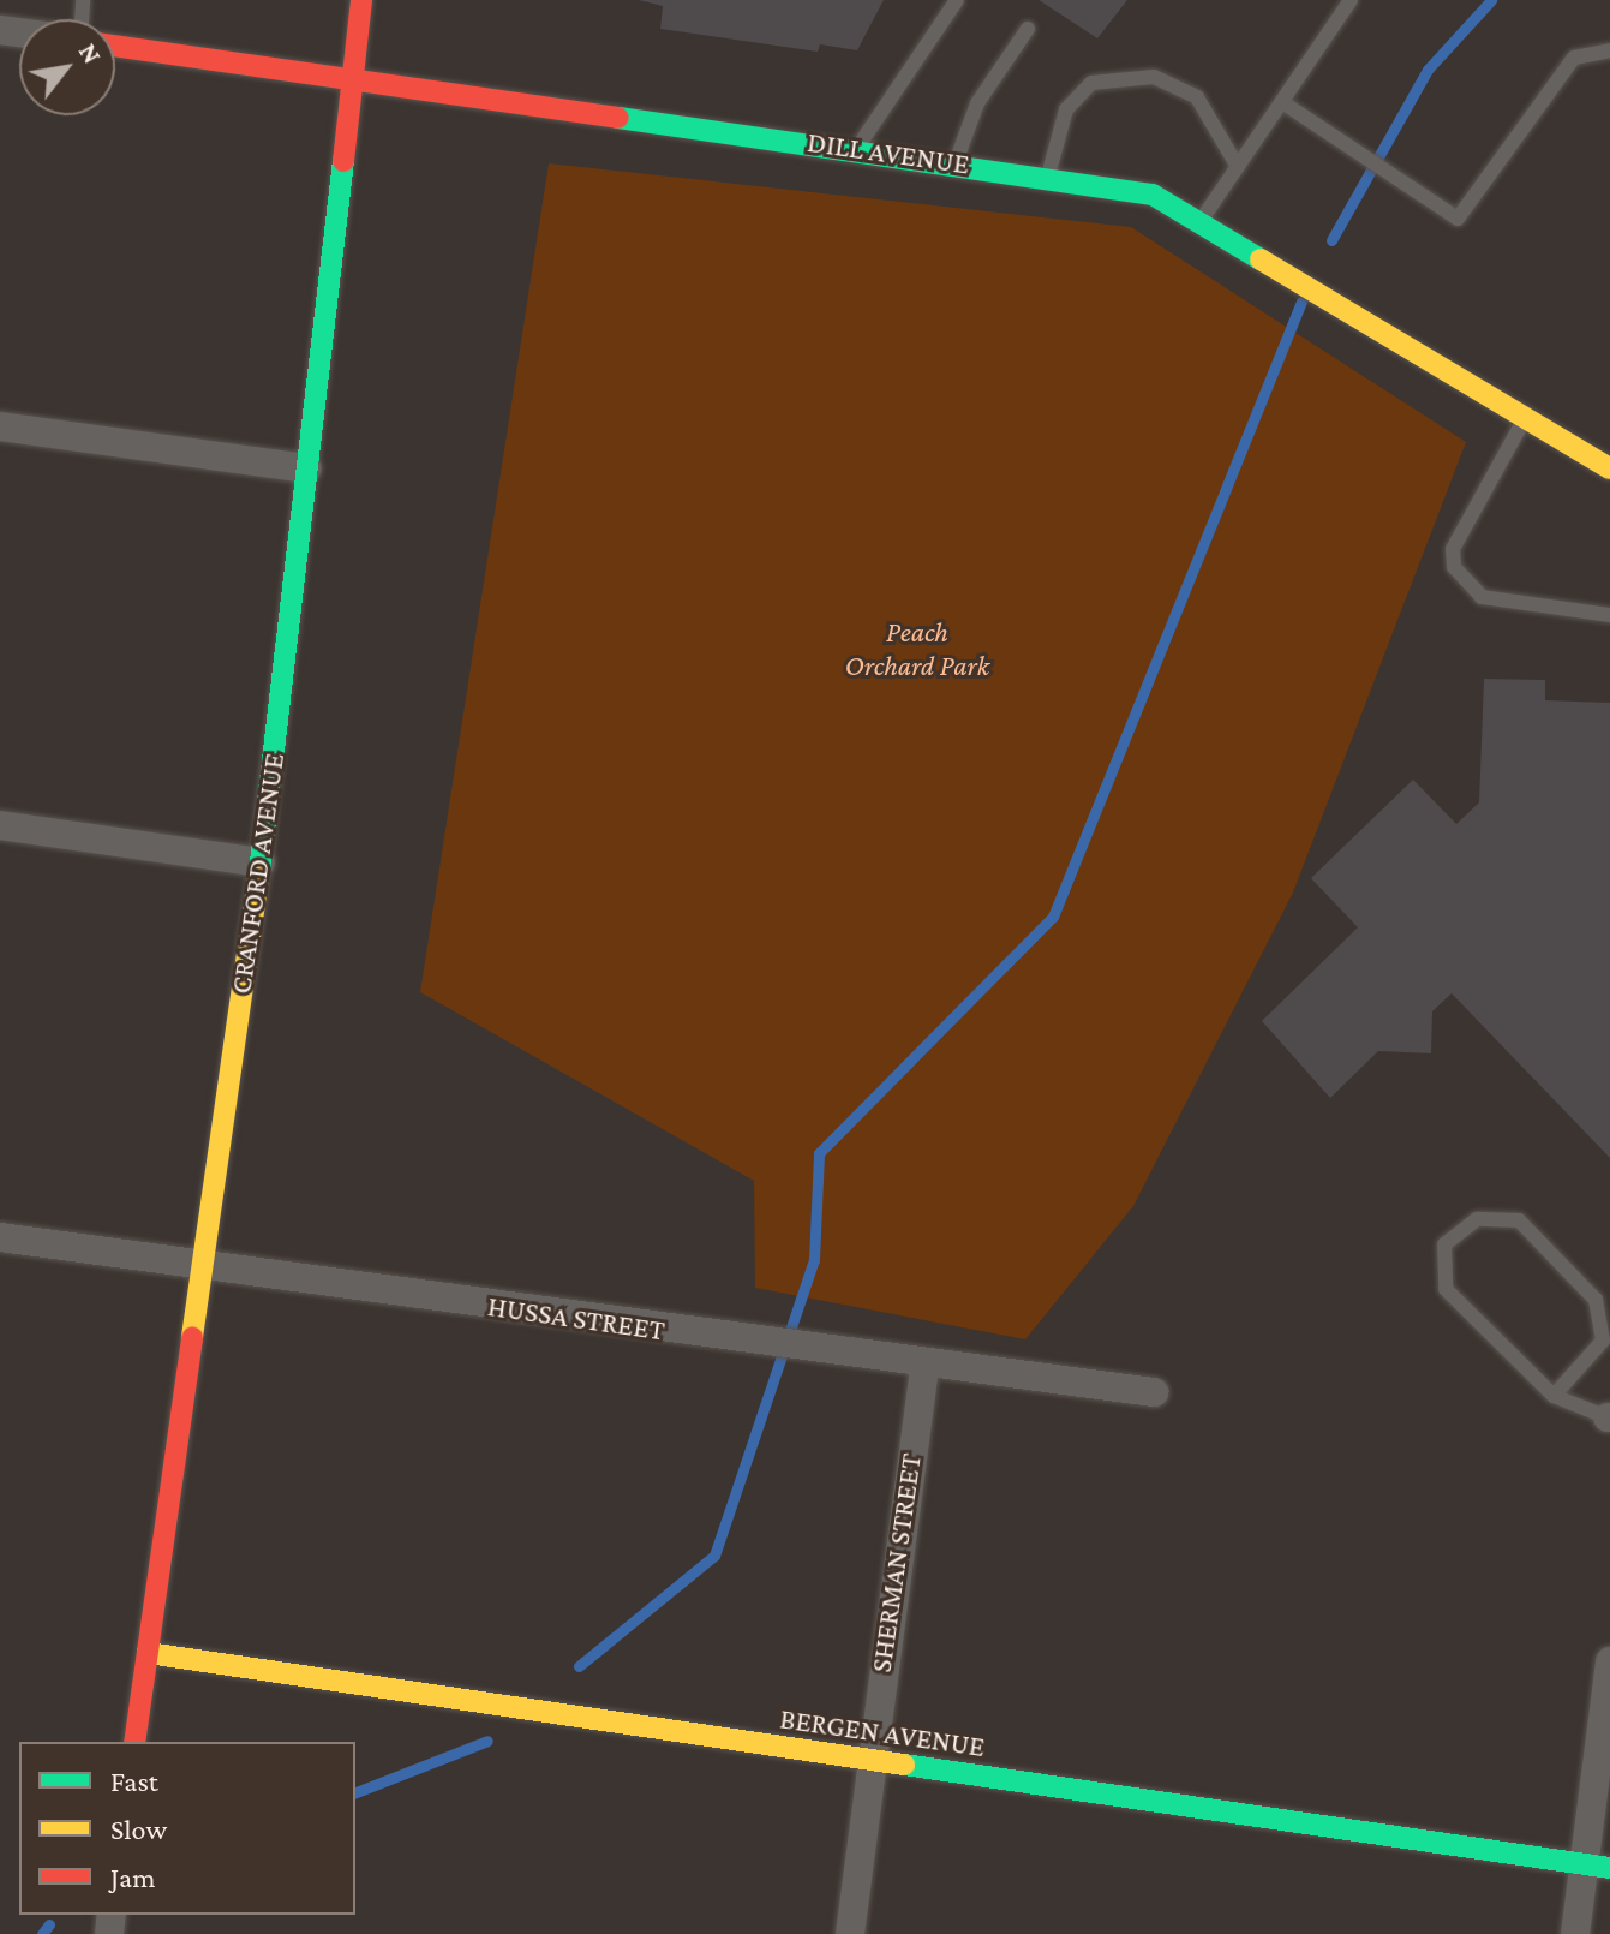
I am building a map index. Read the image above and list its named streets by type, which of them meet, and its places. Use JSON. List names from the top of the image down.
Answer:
{
  "streets": {
    "street": [
      "DILL AVENUE",
      "CRANFORD AVENUE",
      "HUSSA STREET",
      "SHERMAN STREET",
      "BERGEN AVENUE"
    ]
  },
  "crossings": [
    ["DILL AVENUE", "CRANFORD AVENUE"],
    ["CRANFORD AVENUE", "HUSSA STREET"],
    ["CRANFORD AVENUE", "BERGEN AVENUE"],
    ["HUSSA STREET", "SHERMAN STREET"],
    ["SHERMAN STREET", "BERGEN AVENUE"]
  ],
  "parks": ["Peach Orchard Park"],
  "legend": ["Fast", "Slow", "Jam"],
  "north": "top right"
}
